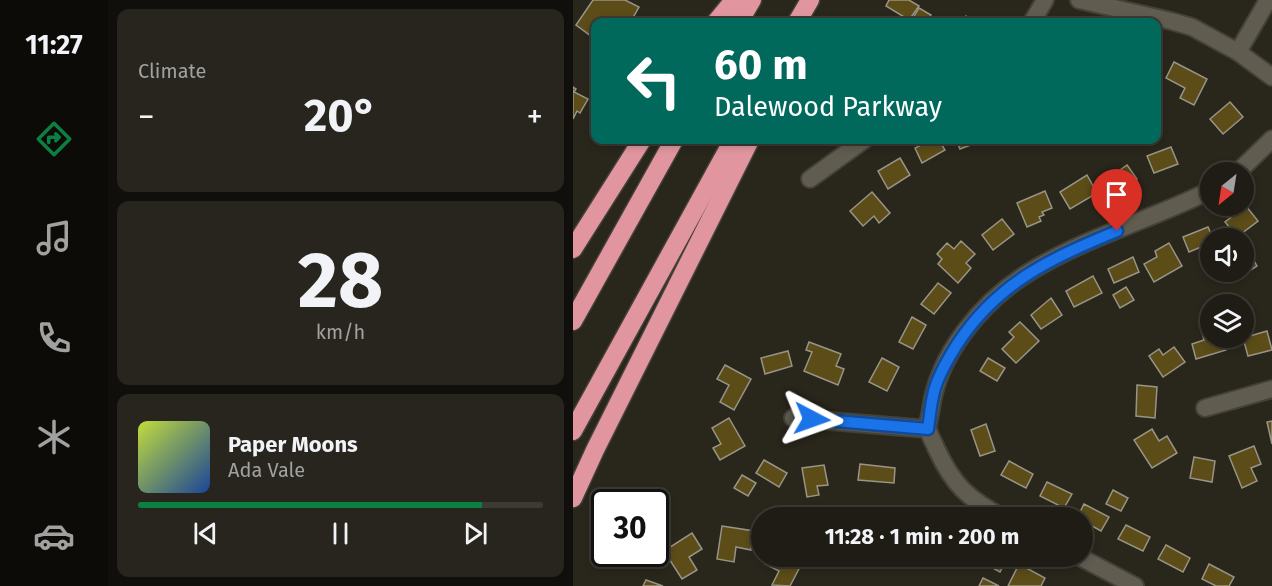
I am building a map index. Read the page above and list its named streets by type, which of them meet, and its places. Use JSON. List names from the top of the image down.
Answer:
{
  "north": "bottom left",
  "page": {
    "tabs": "11:27",
    "tile": [
      "Climate",
      ["28", "km/h"]
    ],
    "turn": ["60 m", "Dalewood Parkway"],
    "heat": ["−", "20°", "+"],
    "song": ["Paper Moons", "Ada Vale"],
    "limit": "30",
    "trip": "11:28 · 1 min · 200 m"
  }
}
